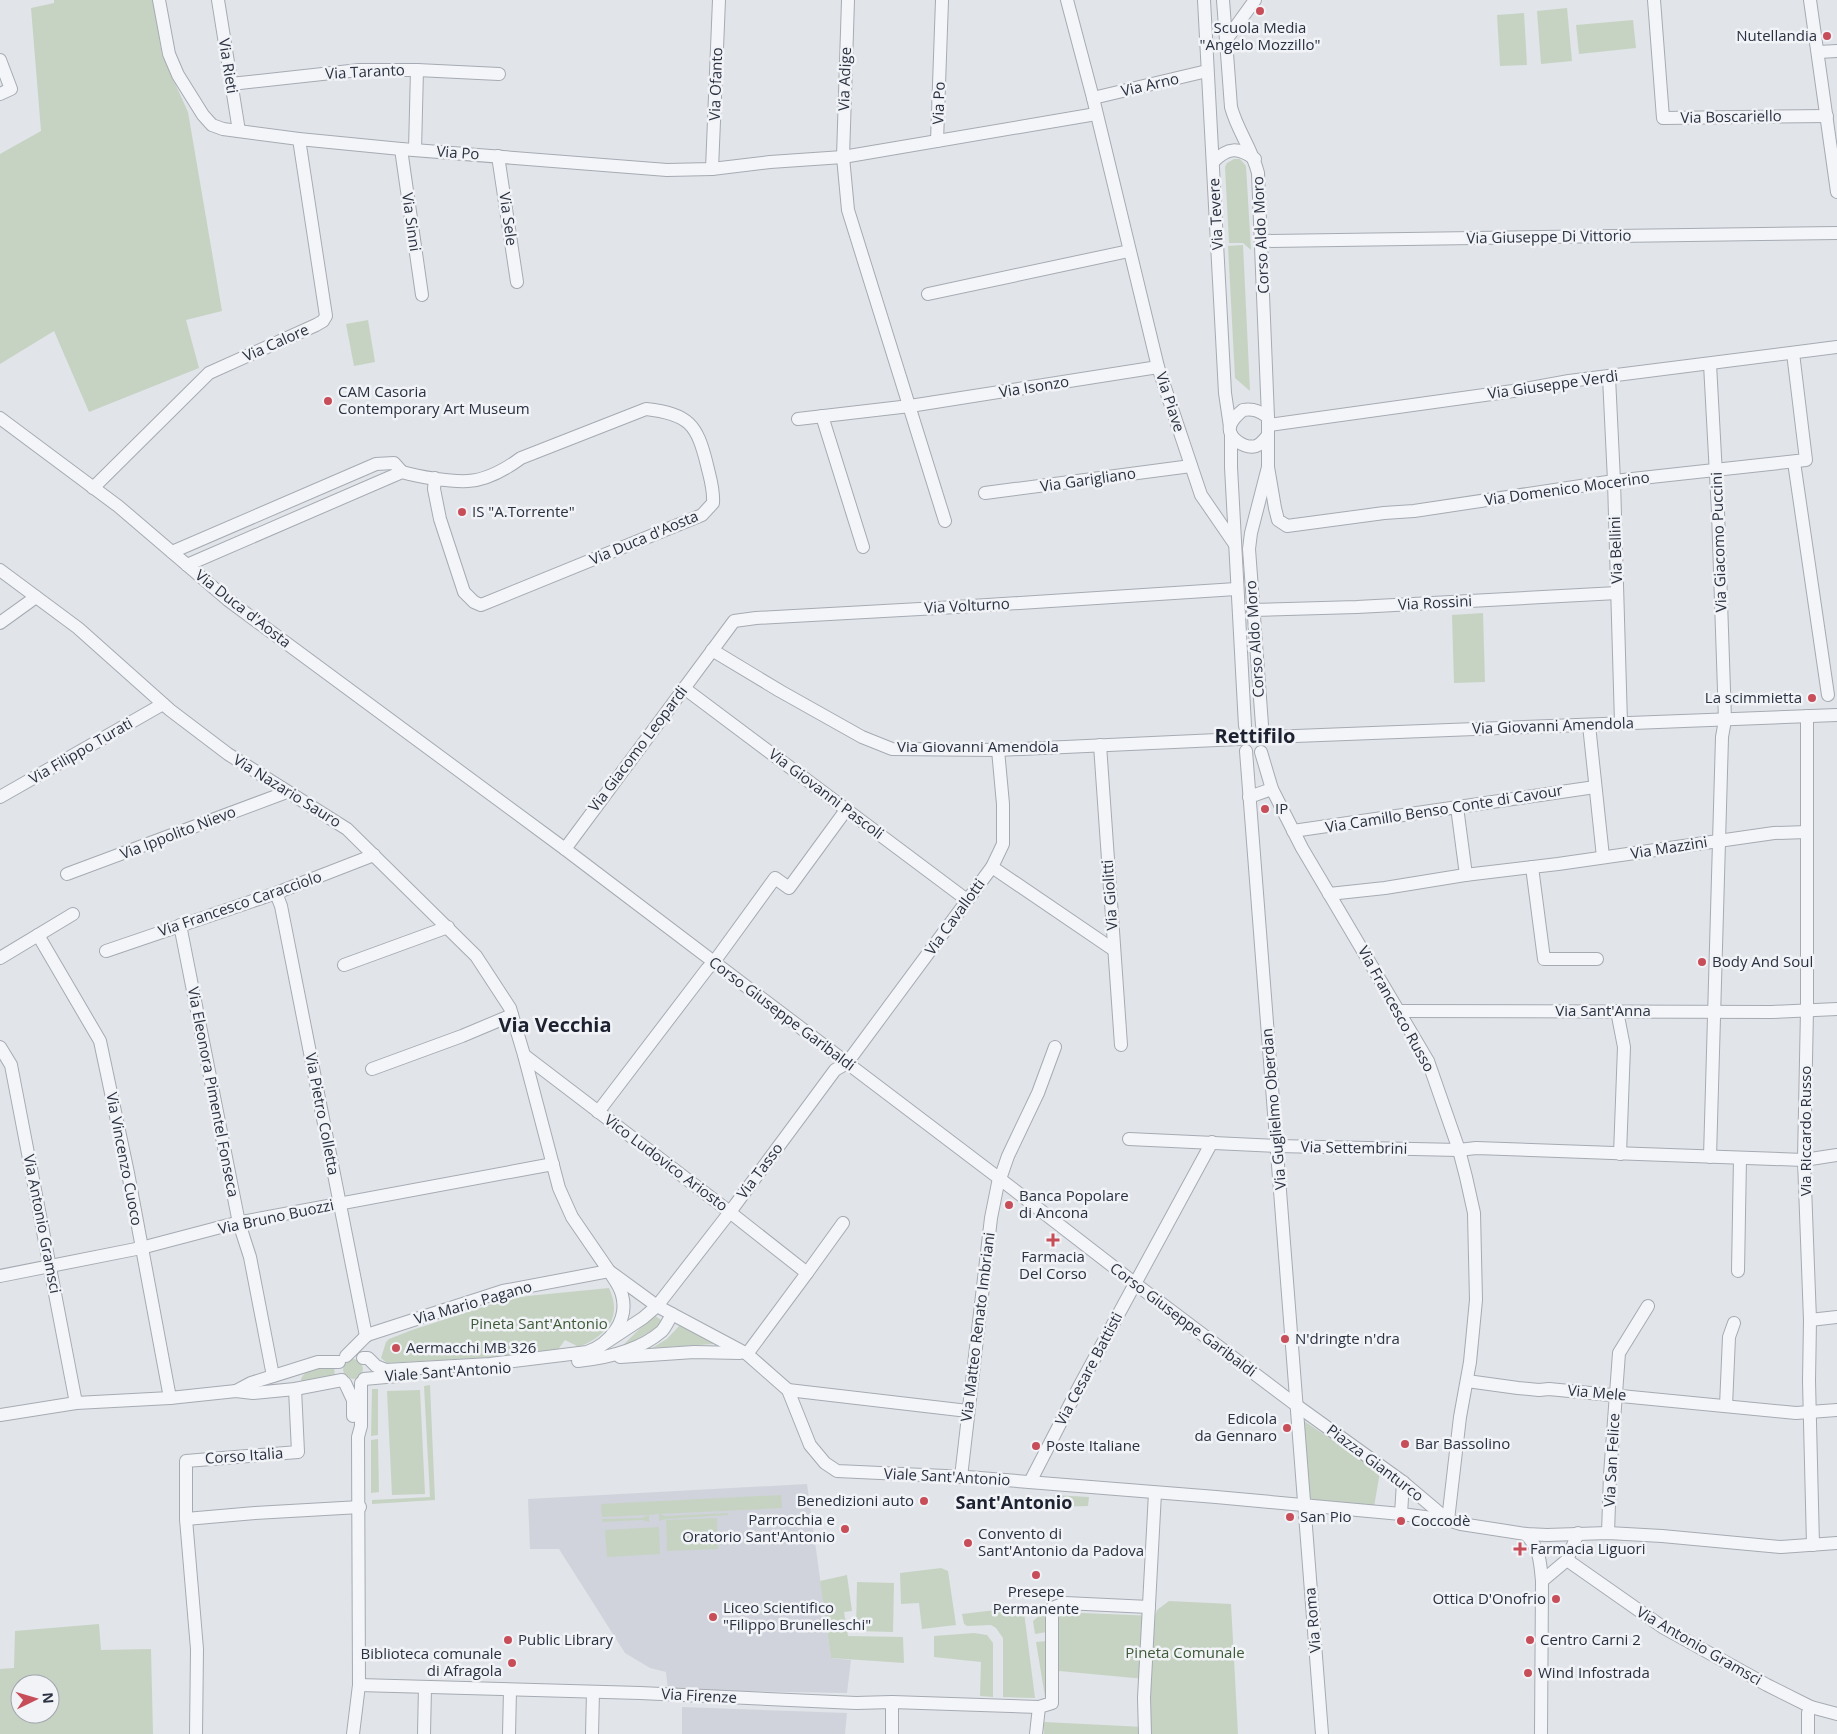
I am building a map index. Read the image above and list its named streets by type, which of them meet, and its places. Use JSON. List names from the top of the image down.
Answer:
{
  "streets": {
    "street": [
      "Via Rieti",
      "Via Taranto",
      "Via Adige",
      "Via Ofanto",
      "Via Arno",
      "Via Po",
      "Via Boscariello",
      "Via Tevere",
      "Via Sele",
      "Via Sinni",
      "Corso Aldo Moro",
      "Via Giuseppe Di Vittorio",
      "Via Calore",
      "Via Giuseppe Verdi",
      "Via Isonzo",
      "Via Piave",
      "Via Garigliano",
      "Via Domenico Mocerino",
      "Via Duca d'Aosta",
      "Via Giacomo Puccini",
      "Via Bellini",
      "Via Rossini",
      "Via Volturno",
      "Via Giovanni Amendola",
      "Via Giacomo Leopardi",
      "Via Filippo Turati",
      "Via Nazario Sauro",
      "Via Giovanni Pascoli",
      "Via Camillo Benso Conte di Cavour",
      "Via Ippolito Nievo",
      "Via Mazzini",
      "Via Giolitti",
      "Via Francesco Caracciolo",
      "Via Cavallotti",
      "Via Francesco Russo",
      "Via Sant'Anna",
      "Corso Giuseppe Garibaldi",
      "Via Eleonora Pimentel Fonseca",
      "Via Guglielmo Oberdan",
      "Via Pietro Colletta",
      "Via Riccardo Russo",
      "Via Settembrini",
      "Via Vincenzo Cuoco",
      "Vico Ludovico Ariosto",
      "Via Tasso",
      "Via Bruno Buozzi",
      "Via Antonio Gramsci",
      "Via Mario Pagano",
      "Via Matteo Renato Imbriani",
      "Via Cesare Battisti",
      "Viale Sant'Antonio",
      "Via Mele",
      "Corso Italia",
      "Via San Felice",
      "Piazza Gianturco",
      "Via Roma",
      "Via Firenze"
    ]
  },
  "crossings": [
    ["Via Rieti", "Via Taranto"],
    ["Via Rieti", "Via Po"],
    ["Via Adige", "Via Po"],
    ["Via Ofanto", "Via Po"],
    ["Via Arno", "Via Tevere"],
    ["Via Arno", "Via Piave"],
    ["Via Po", "Via Sele"],
    ["Via Po", "Via Sinni"],
    ["Via Po", "Via Calore"],
    ["Via Tevere", "Corso Aldo Moro"],
    ["Via Tevere", "Via Giuseppe Verdi"],
    ["Via Tevere", "Via Piave"],
    ["Corso Aldo Moro", "Via Giuseppe Di Vittorio"],
    ["Corso Aldo Moro", "Via Giuseppe Verdi"],
    ["Corso Aldo Moro", "Via Piave"],
    ["Corso Aldo Moro", "Via Domenico Mocerino"],
    ["Corso Aldo Moro", "Via Rossini"],
    ["Corso Aldo Moro", "Via Volturno"],
    ["Corso Aldo Moro", "Via Giovanni Amendola"],
    ["Corso Aldo Moro", "Via Francesco Russo"],
    ["Corso Aldo Moro", "Via Guglielmo Oberdan"],
    ["Via Calore", "Via Duca d'Aosta"],
    ["Via Giuseppe Verdi", "Via Giacomo Puccini"],
    ["Via Giuseppe Verdi", "Via Bellini"],
    ["Via Isonzo", "Via Piave"],
    ["Via Piave", "Via Garigliano"],
    ["Via Domenico Mocerino", "Via Giacomo Puccini"],
    ["Via Domenico Mocerino", "Via Bellini"],
    ["Via Duca d'Aosta", "Via Giacomo Leopardi"],
    ["Via Duca d'Aosta", "Corso Giuseppe Garibaldi"],
    ["Via Giacomo Puccini", "Via Giovanni Amendola"],
    ["Via Giacomo Puccini", "Via Mazzini"],
    ["Via Giacomo Puccini", "Via Sant'Anna"],
    ["Via Giacomo Puccini", "Via Settembrini"],
    ["Via Bellini", "Via Rossini"],
    ["Via Bellini", "Via Giovanni Amendola"],
    ["Via Volturno", "Via Giovanni Amendola"],
    ["Via Volturno", "Via Giacomo Leopardi"],
    ["Via Giovanni Amendola", "Via Giacomo Leopardi"],
    ["Via Giovanni Amendola", "Via Giolitti"],
    ["Via Giovanni Amendola", "Via Cavallotti"],
    ["Via Giovanni Amendola", "Via Francesco Russo"],
    ["Via Giovanni Amendola", "Via Guglielmo Oberdan"],
    ["Via Giovanni Amendola", "Via Riccardo Russo"],
    ["Via Giacomo Leopardi", "Via Giovanni Pascoli"],
    ["Via Giacomo Leopardi", "Corso Giuseppe Garibaldi"],
    ["Via Filippo Turati", "Via Nazario Sauro"],
    ["Via Nazario Sauro", "Via Ippolito Nievo"],
    ["Via Nazario Sauro", "Via Francesco Caracciolo"],
    ["Via Nazario Sauro", "Vico Ludovico Ariosto"],
    ["Via Nazario Sauro", "Via Bruno Buozzi"],
    ["Via Nazario Sauro", "Via Mario Pagano"],
    ["Via Giovanni Pascoli", "Via Cavallotti"],
    ["Via Camillo Benso Conte di Cavour", "Via Francesco Russo"],
    ["Via Mazzini", "Via Francesco Russo"],
    ["Via Mazzini", "Via Riccardo Russo"],
    ["Via Francesco Caracciolo", "Via Eleonora Pimentel Fonseca"],
    ["Via Francesco Caracciolo", "Via Pietro Colletta"],
    ["Via Cavallotti", "Corso Giuseppe Garibaldi"],
    ["Via Cavallotti", "Via Tasso"],
    ["Via Francesco Russo", "Via Sant'Anna"],
    ["Via Francesco Russo", "Via Guglielmo Oberdan"],
    ["Via Francesco Russo", "Via Settembrini"],
    ["Via Francesco Russo", "Via Mele"],
    ["Via Francesco Russo", "Piazza Gianturco"],
    ["Via Sant'Anna", "Via Riccardo Russo"],
    ["Corso Giuseppe Garibaldi", "Via Guglielmo Oberdan"],
    ["Corso Giuseppe Garibaldi", "Via Tasso"],
    ["Corso Giuseppe Garibaldi", "Via Matteo Renato Imbriani"],
    ["Corso Giuseppe Garibaldi", "Via Cesare Battisti"],
    ["Corso Giuseppe Garibaldi", "Piazza Gianturco"],
    ["Via Eleonora Pimentel Fonseca", "Via Bruno Buozzi"],
    ["Via Guglielmo Oberdan", "Via Settembrini"],
    ["Via Guglielmo Oberdan", "Piazza Gianturco"],
    ["Via Pietro Colletta", "Via Bruno Buozzi"],
    ["Via Pietro Colletta", "Via Mario Pagano"],
    ["Via Riccardo Russo", "Via Settembrini"],
    ["Via Riccardo Russo", "Via Mele"],
    ["Via Vincenzo Cuoco", "Via Bruno Buozzi"],
    ["Vico Ludovico Ariosto", "Via Tasso"],
    ["Via Tasso", "Viale Sant'Antonio"],
    ["Via Bruno Buozzi", "Via Antonio Gramsci"],
    ["Via Mario Pagano", "Viale Sant'Antonio"],
    ["Via Matteo Renato Imbriani", "Viale Sant'Antonio"],
    ["Via Cesare Battisti", "Viale Sant'Antonio"],
    ["Viale Sant'Antonio", "Piazza Gianturco"],
    ["Viale Sant'Antonio", "Via Roma"],
    ["Via Mele", "Via San Felice"],
    ["Piazza Gianturco", "Via Roma"]
  ],
  "districts": ["Rettifilo", "Via Vecchia", "Sant'Antonio"],
  "parks": ["Pineta Sant'Antonio", "Pineta Comunale"],
  "places": {
    "other": [
      "Scuola Media \"Angelo Mozzillo\"",
      "Nutellandia",
      "CAM Casoria Contemporary Art Museum",
      "IS \"A.Torrente\"",
      "La scimmietta",
      "IP",
      "Body And Soul",
      "Banca Popolare di Ancona",
      "N'dringte n'dra",
      "Aermacchi MB 326",
      "Edicola da Gennaro",
      "Bar Bassolino",
      "Poste Italiane",
      "Benedizioni auto",
      "San Pio",
      "Coccodè",
      "Parrocchia e Oratorio Sant'Antonio",
      "Convento di Sant'Antonio da Padova",
      "Presepe Permanente",
      "Ottica D'Onofrio",
      "Liceo Scientifico \"Filippo Brunelleschi\"",
      "Public Library",
      "Centro Carni 2",
      "Biblioteca comunale di Afragola",
      "Wind Infostrada"
    ],
    "health": ["Farmacia Del Corso", "Farmacia Liguori"]
  },
  "north": "right"
}
